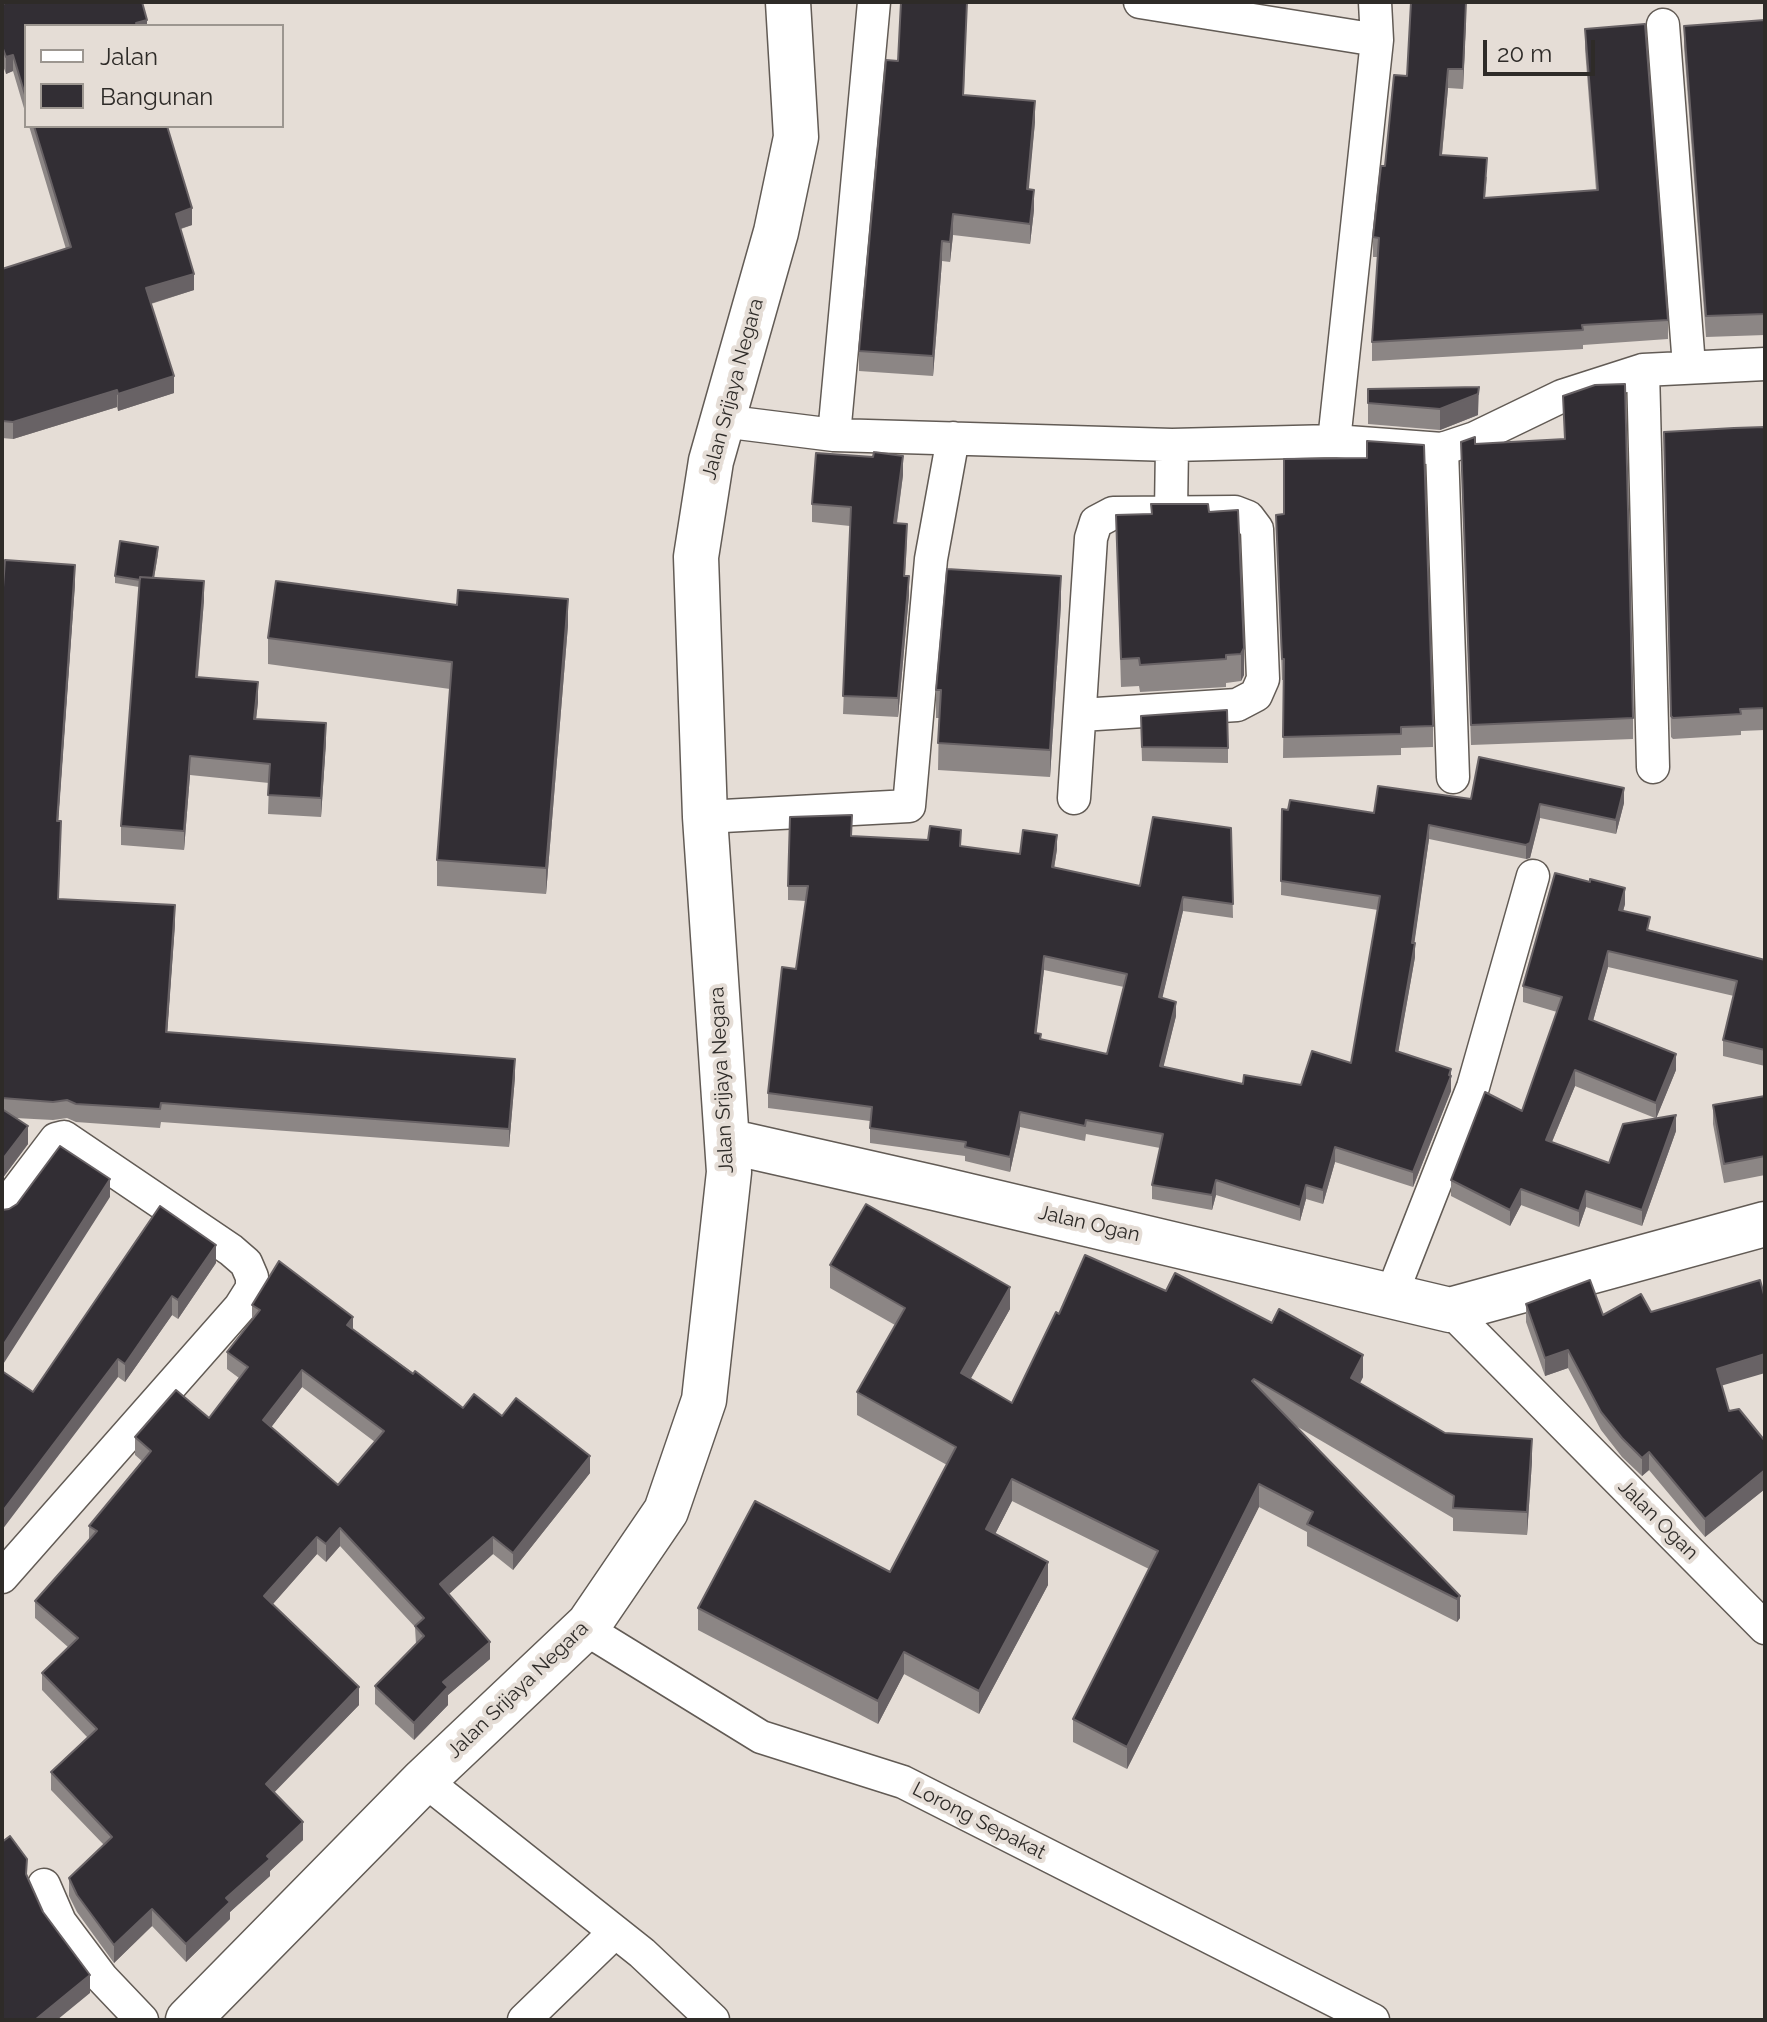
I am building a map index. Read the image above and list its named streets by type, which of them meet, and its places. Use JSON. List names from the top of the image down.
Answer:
{
  "streets": {
    "main road": ["Jalan Srijaya Negara", "Jalan Ogan"],
    "street": ["Lorong Sepakat"]
  },
  "crossings": [
    ["Jalan Srijaya Negara", "Jalan Ogan"],
    ["Jalan Srijaya Negara", "Lorong Sepakat"]
  ],
  "legend": ["Jalan", "Bangunan"],
  "scale_bar": "20 m"
}
